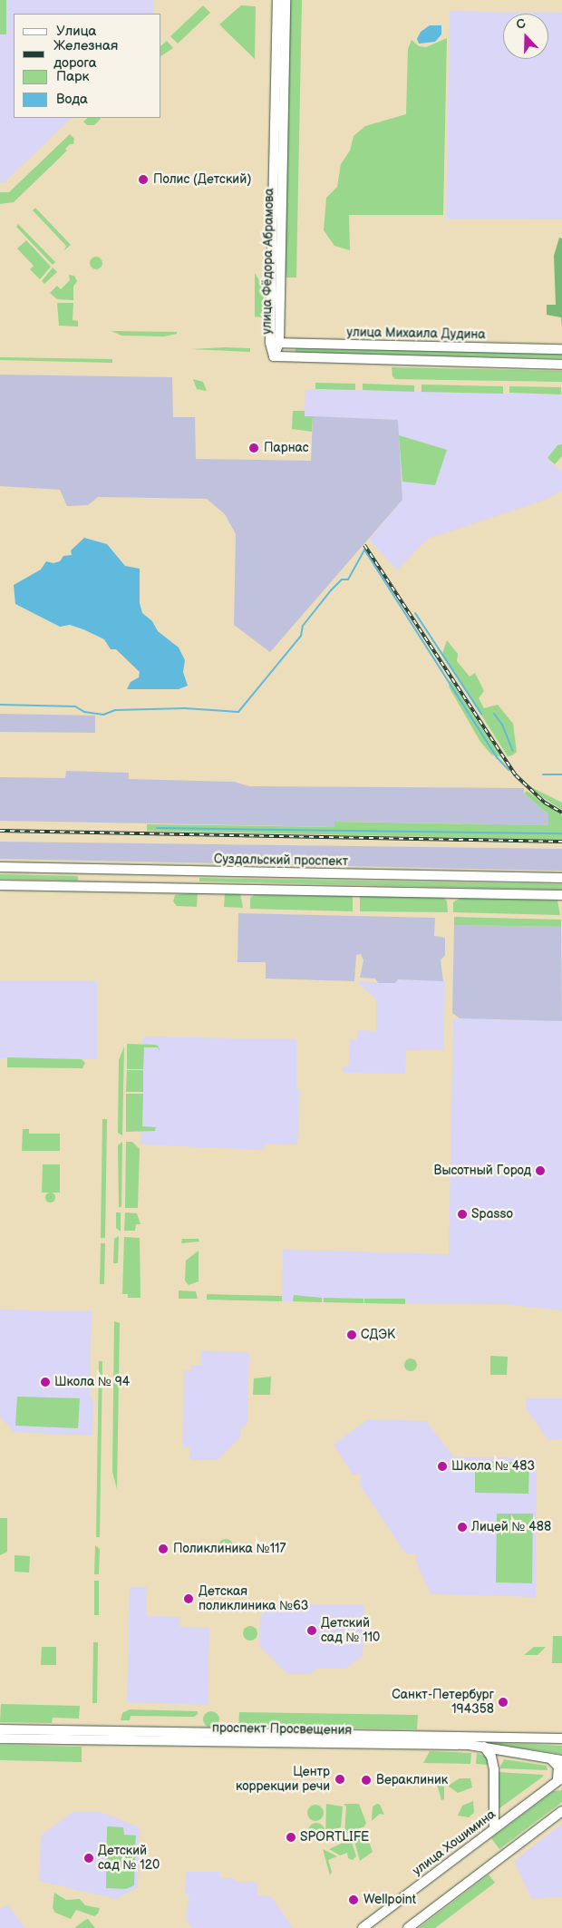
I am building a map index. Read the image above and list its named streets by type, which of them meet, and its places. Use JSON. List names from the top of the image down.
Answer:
{
  "streets": {
    "main road": [
      "улица Фёдора Абрамова",
      "улица Михаила Дудина",
      "Суздальский проспект",
      "проспект Просвещения",
      "улица Хошимина"
    ]
  },
  "crossings": [
    ["улица Фёдора Абрамова", "улица Михаила Дудина"]
  ],
  "places": [
    "Полис (Детский)",
    "Парнас",
    "Высотный Город",
    "Spasso",
    "СДЭК",
    "Школа № 94",
    "Школа № 483",
    "Лицей № 488",
    "Поликлиника №117",
    "Детская поликлиника №63",
    "Детский сад № 110",
    "Санкт-Петербург 194358",
    "Центр коррекции речи",
    "Вераклиник",
    "SPORTLIFE",
    "Детский сад № 120",
    "Wellpoint"
  ],
  "legend": [
    "Улица",
    "Железная дорога",
    "Парк",
    "Вода"
  ],
  "north": "top"
}
